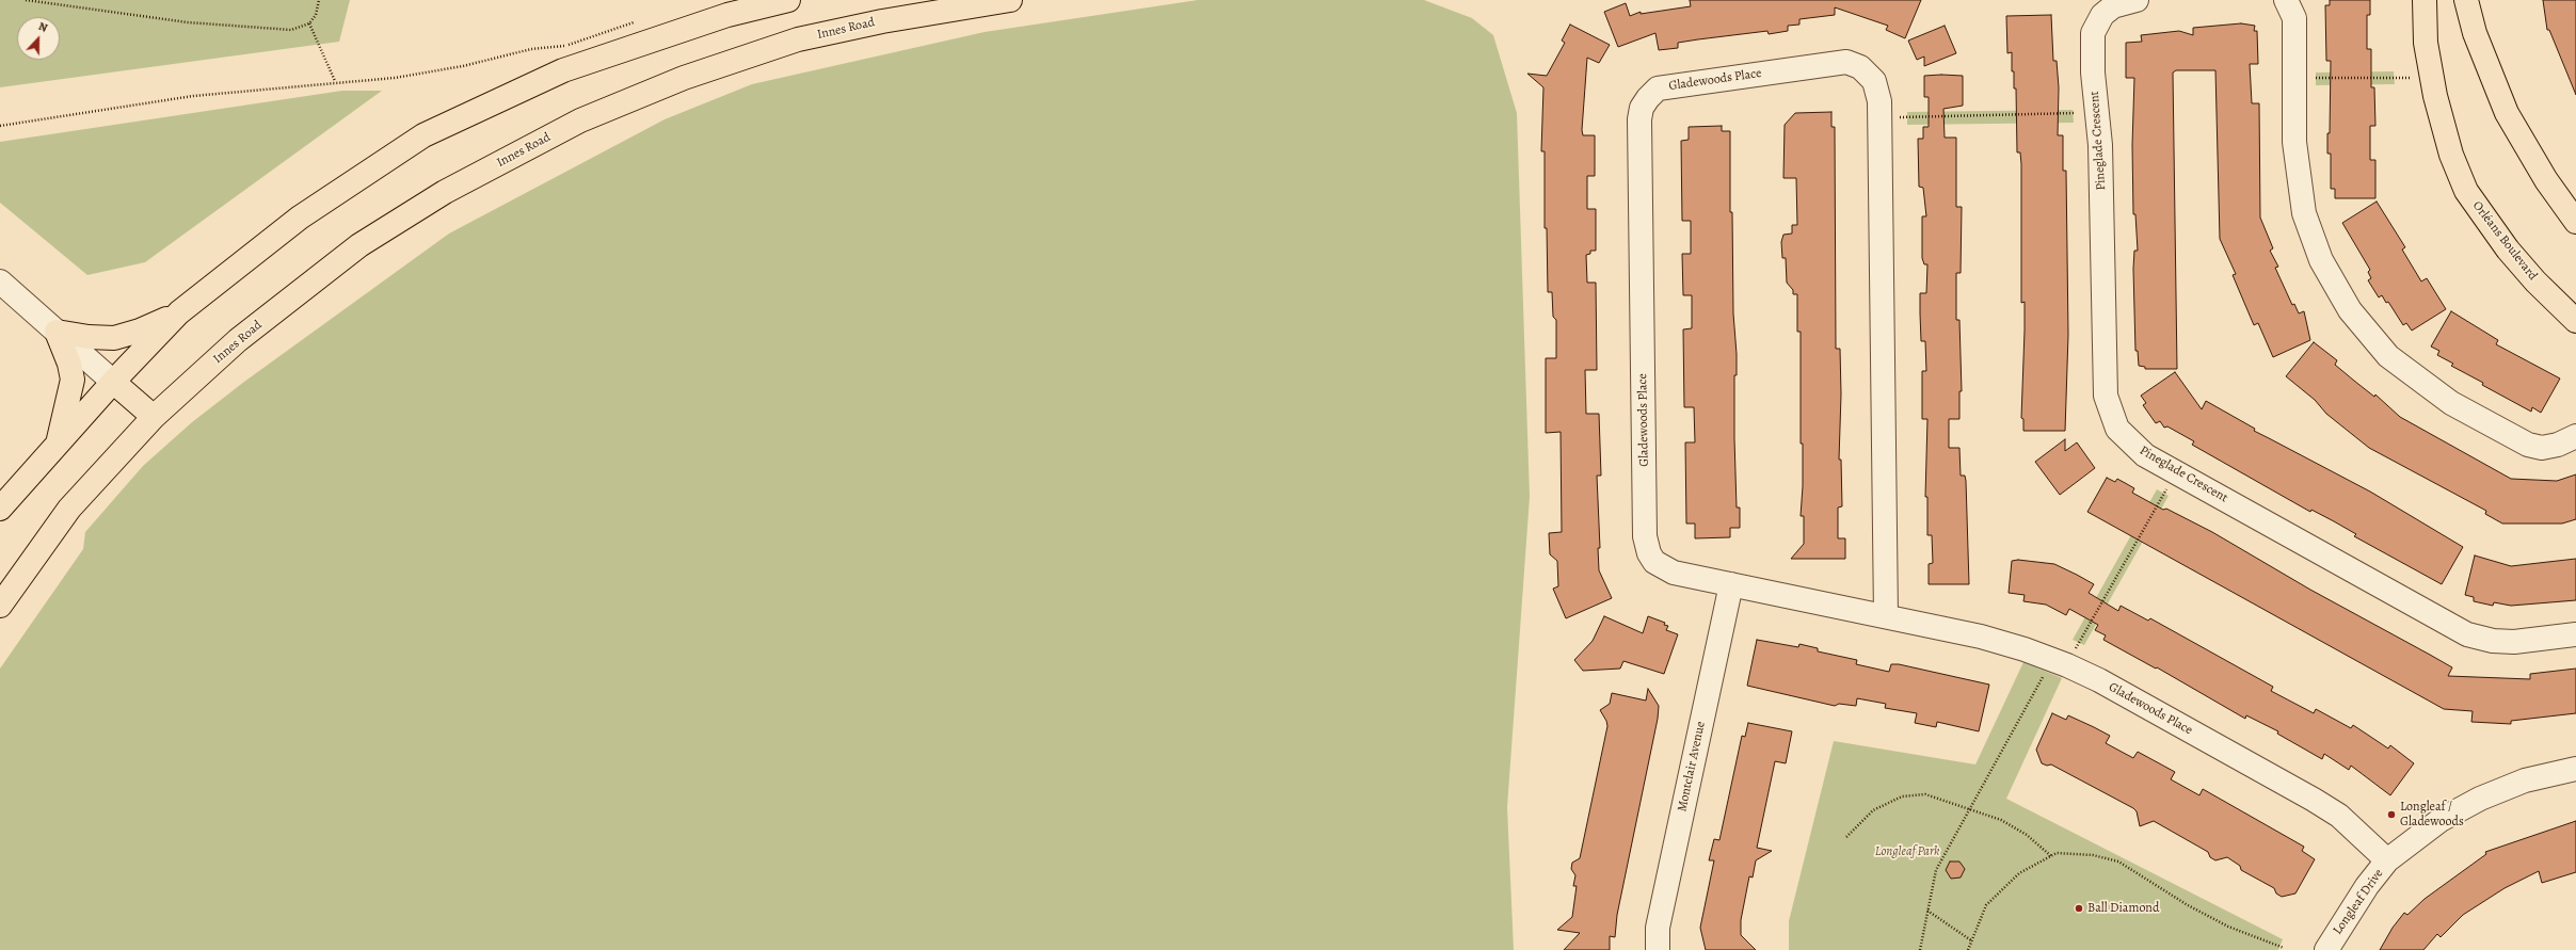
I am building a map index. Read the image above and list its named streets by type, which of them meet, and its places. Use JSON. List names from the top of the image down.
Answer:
{
  "streets": {
    "main road": ["Innes Road", "Orléans Boulevard"],
    "street": [
      "Gladewoods Place",
      "Pineglade Crescent",
      "Montclair Avenue",
      "Longleaf Drive"
    ]
  },
  "crossings": [
    ["Gladewoods Place", "Montclair Avenue"],
    ["Gladewoods Place", "Longleaf Drive"]
  ],
  "parks": ["Longleaf Park"],
  "places": ["Longleaf / Gladewoods", "Ball Diamond"],
  "north": "top"
}
